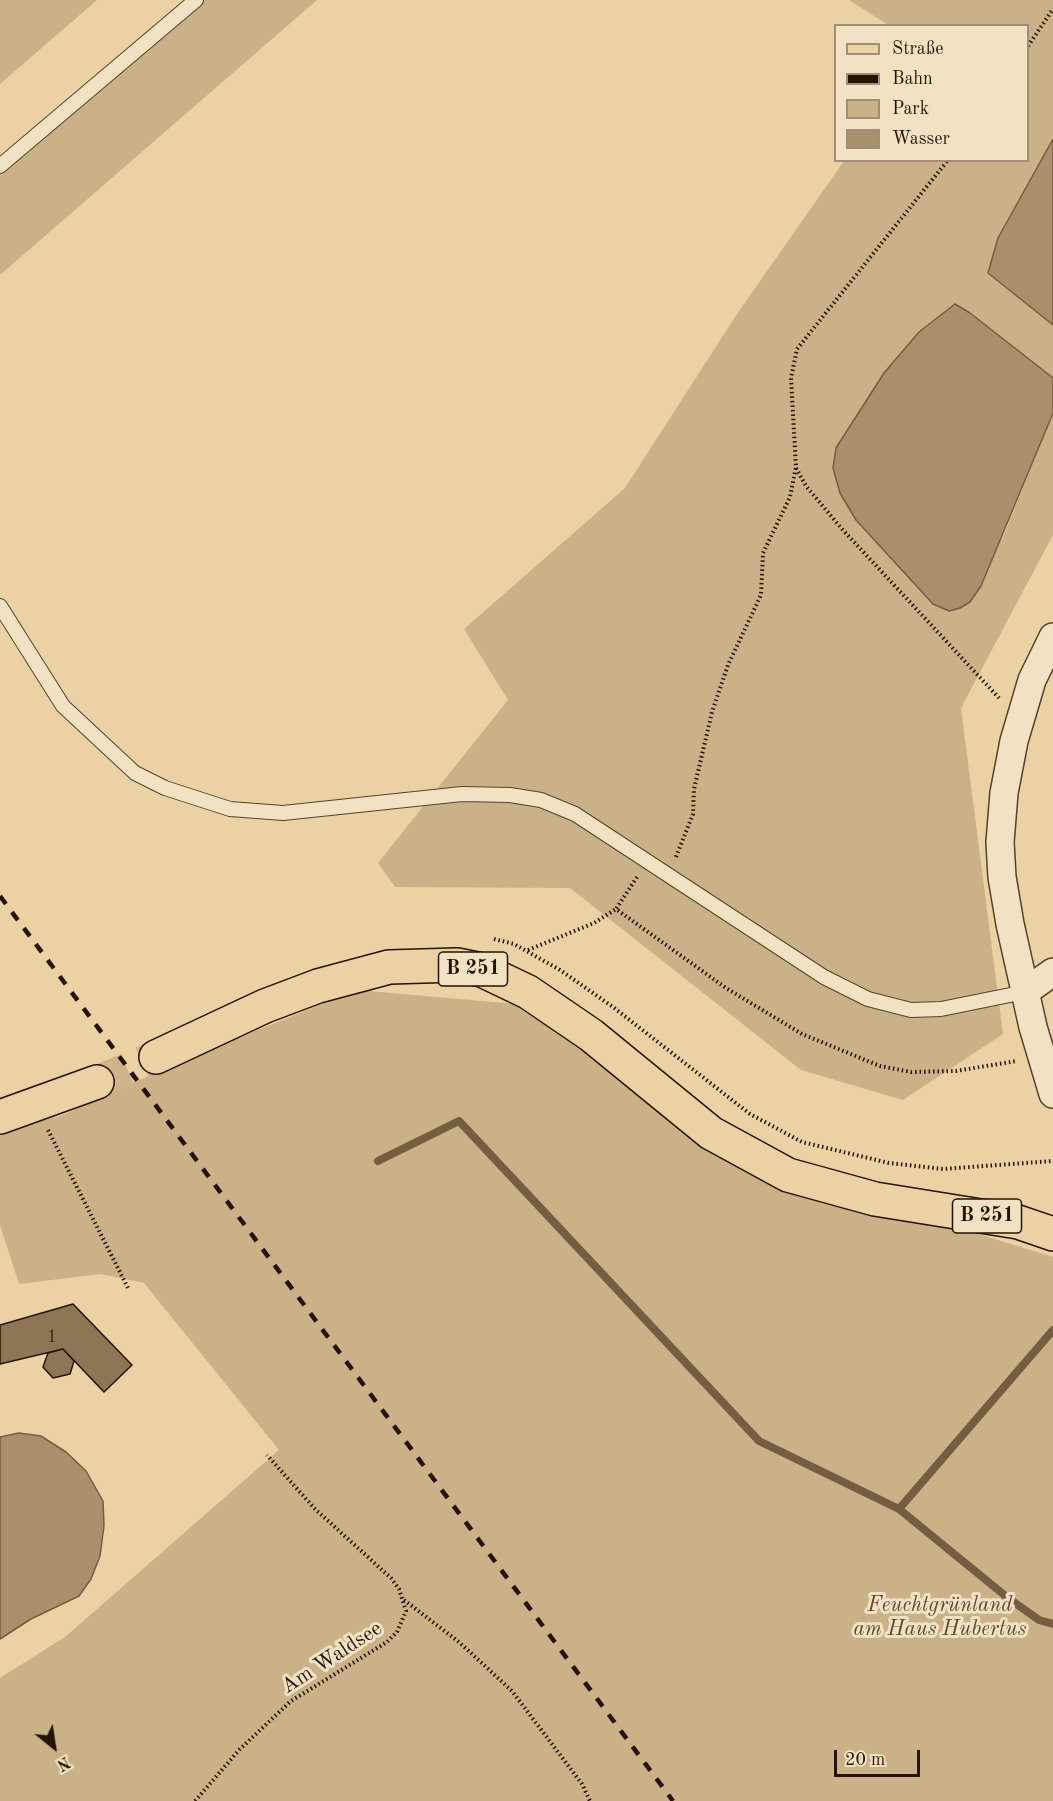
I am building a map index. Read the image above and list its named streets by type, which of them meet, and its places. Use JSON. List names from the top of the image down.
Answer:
{
  "streets": {
    "main road": ["B 251"],
    "path": ["Am Waldsee"]
  },
  "parks": ["Feuchtgrünland am Haus Hubertus"],
  "house_numbers": ["1"],
  "legend": [
    "Straße",
    "Bahn",
    "Park",
    "Wasser"
  ],
  "scale_bar": "20 m",
  "north": "bottom right"
}
